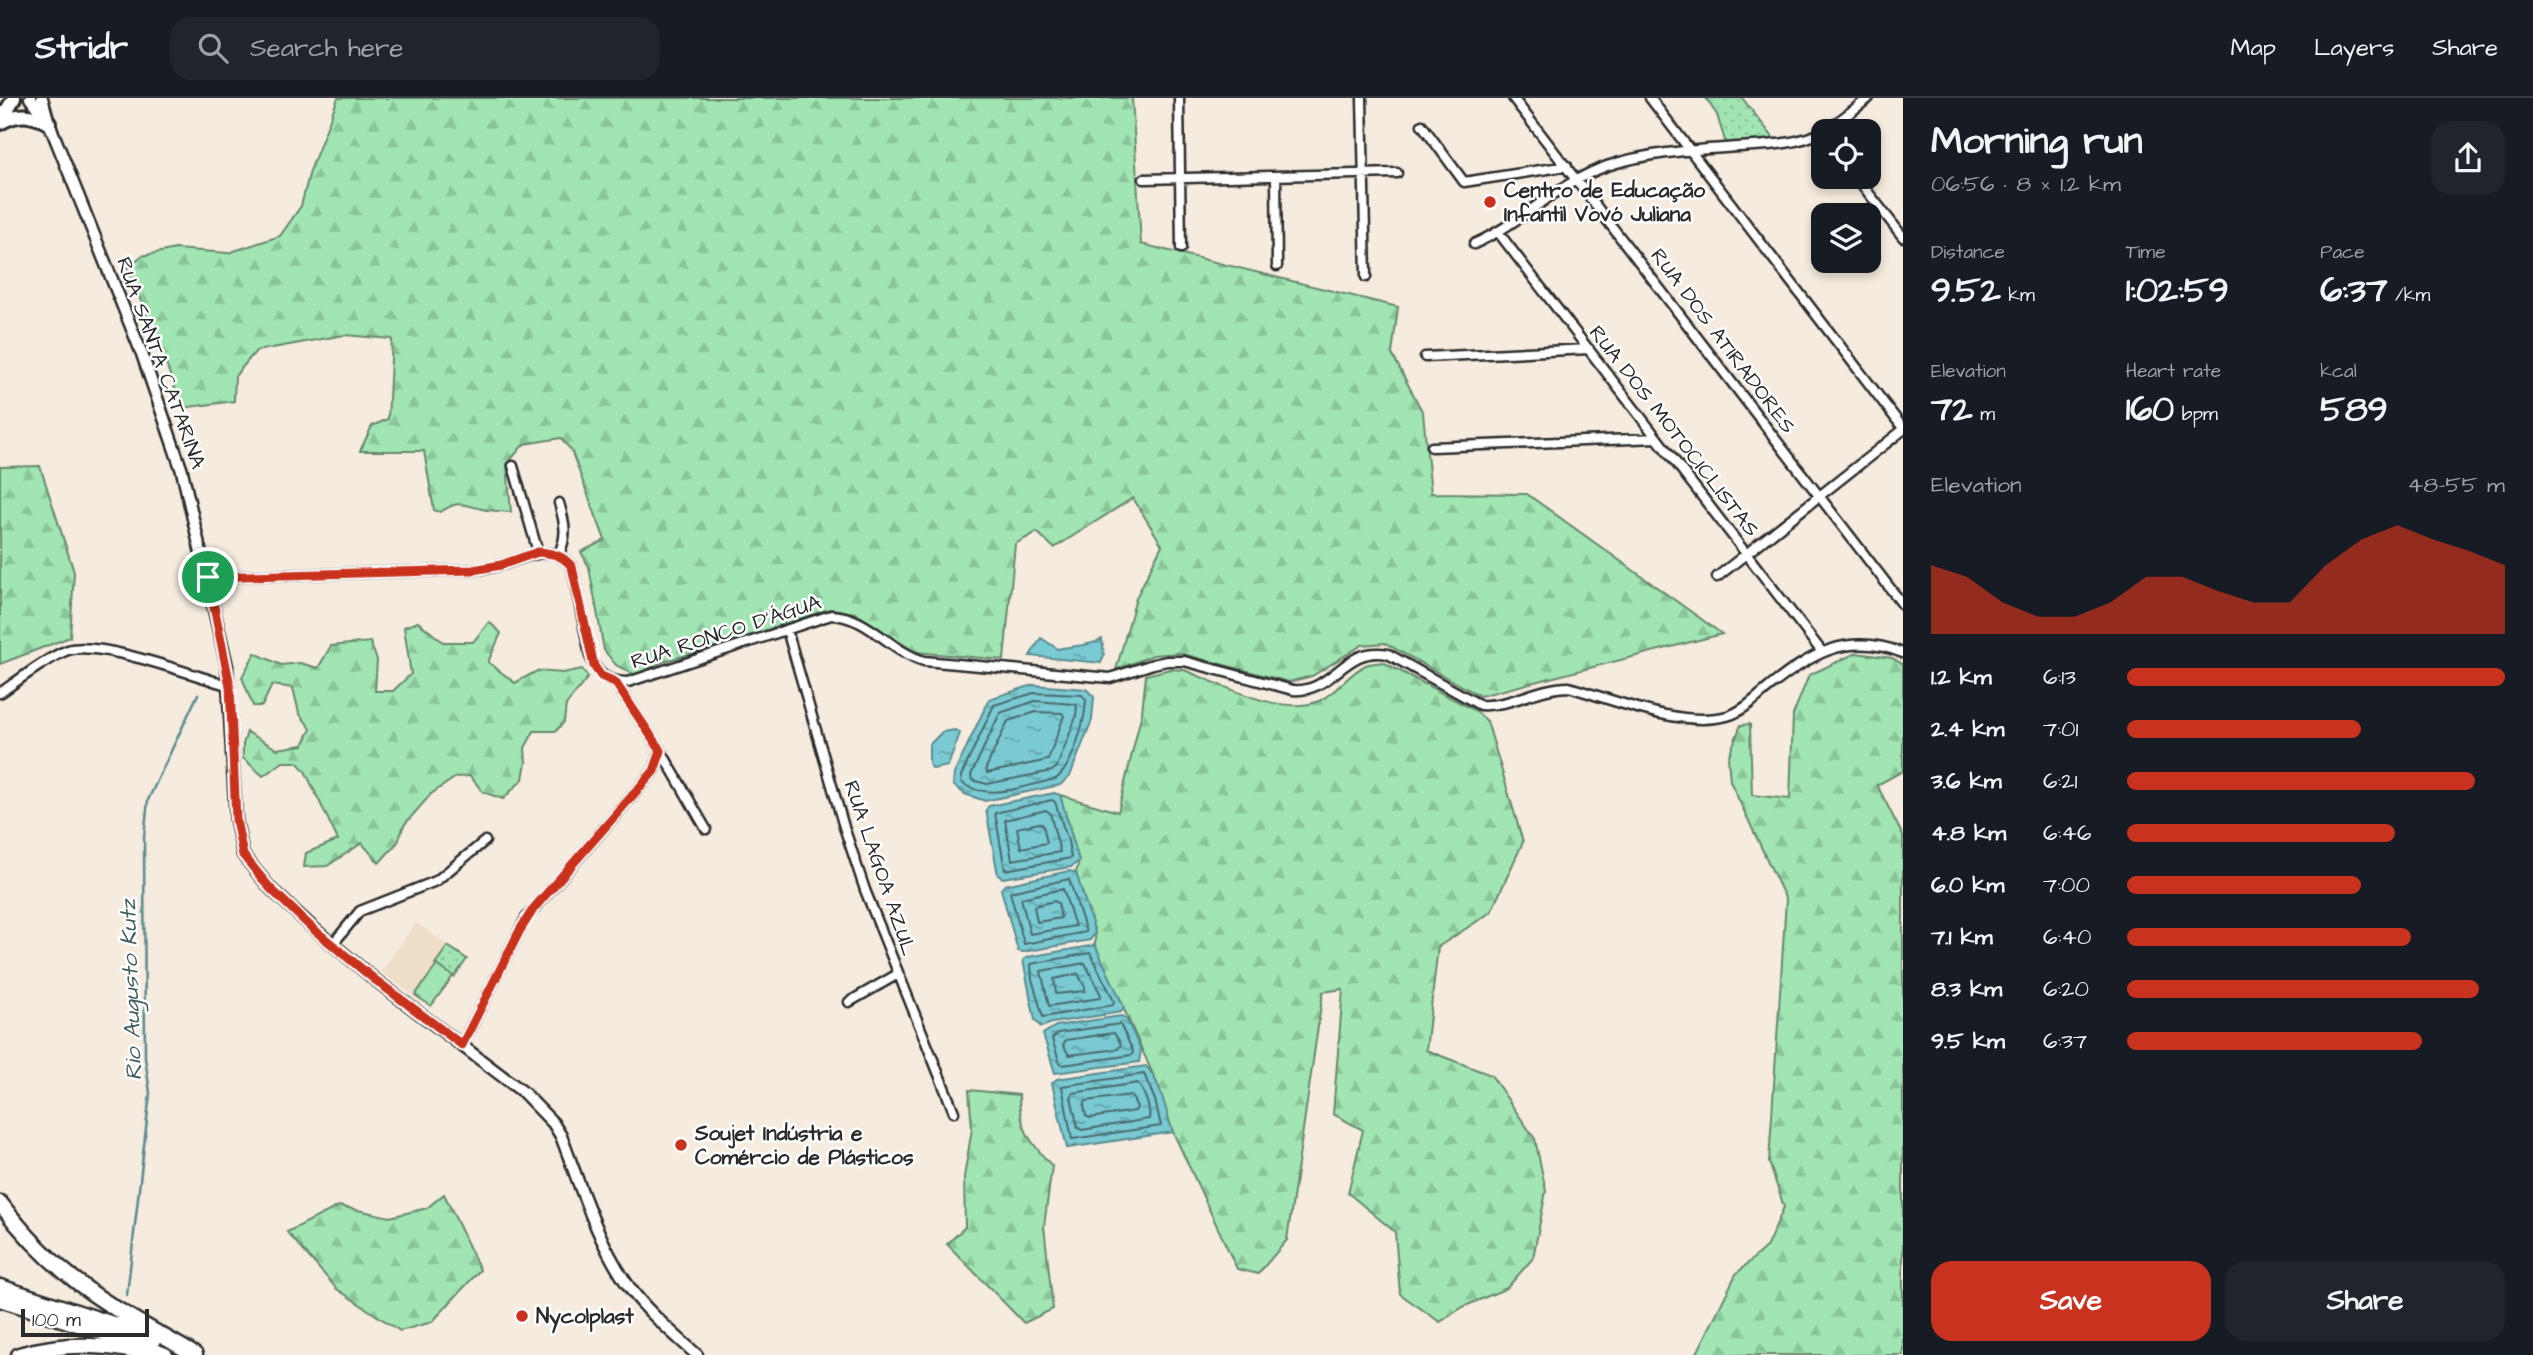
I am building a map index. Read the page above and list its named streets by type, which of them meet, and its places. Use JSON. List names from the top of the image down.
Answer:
{
  "streets": {
    "street": [
      "RUA DOS ATIRADORES",
      "RUA SANTA CATARINA",
      "RUA DOS MOTOCICLISTAS",
      "RUA RONCO D’ÁGUA",
      "RUA LAGOA AZUL"
    ]
  },
  "crossings": [
    ["RUA DOS MOTOCICLISTAS", "RUA RONCO D’ÁGUA"],
    ["RUA RONCO D’ÁGUA", "RUA LAGOA AZUL"]
  ],
  "water": ["Rio Augusto Kutz"],
  "places": ["Centro de Educação Infantil Vovó Juliana", "Soujet Indústria e Comércio de Plásticos", "Nycolplast"],
  "scale_bar": "100 m",
  "page": {
    "header": "Stridr",
    "search": "Search here",
    "nav": ["Map", "Layers", "Share"],
    "heading": ["Morning run", "06:56 · 8 × 1.2 km"],
    "stats": [
      ["Distance", "9.52 km"],
      ["Time", "1:02:59"],
      ["Pace", "6:37 /km"],
      ["Elevation", "72 m"],
      ["Heart rate", "160 bpm"],
      ["kcal", "589"]
    ],
    "chart": ["Elevation", "48–55 m"],
    "list": [
      {
        "name": "1.2 km",
        "note": "6:13"
      },
      {
        "name": "2.4 km",
        "note": "7:01"
      },
      {
        "name": "3.6 km",
        "note": "6:21"
      },
      {
        "name": "4.8 km",
        "note": "6:46"
      },
      {
        "name": "6.0 km",
        "note": "7:00"
      },
      {
        "name": "7.1 km",
        "note": "6:40"
      },
      {
        "name": "8.3 km",
        "note": "6:20"
      },
      {
        "name": "9.5 km",
        "note": "6:37"
      }
    ],
    "buttons": ["Save", "Share"],
    "scale": "100 m"
  }
}
